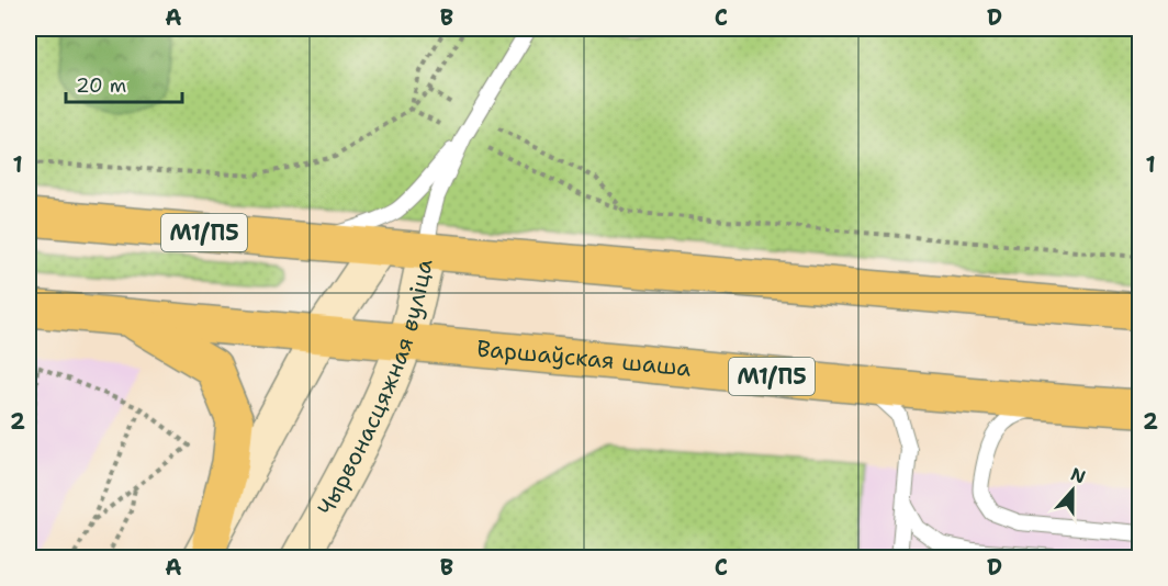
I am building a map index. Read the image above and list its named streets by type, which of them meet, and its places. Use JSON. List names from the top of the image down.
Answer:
{
  "streets": {
    "highway": ["М1/П5", "Варшаўская шаша"],
    "main road": ["Чырвонасцяжная вуліца"]
  },
  "crossings": [
    ["М1/П5", "Чырвонасцяжная вуліца"],
    ["Варшаўская шаша", "Чырвонасцяжная вуліца"]
  ],
  "scale_bar": "20 m",
  "north": "top",
  "grid": {
    "columns": [
      "A",
      "B",
      "C",
      "D"
    ],
    "rows": ["1", "2"]
  }
}
